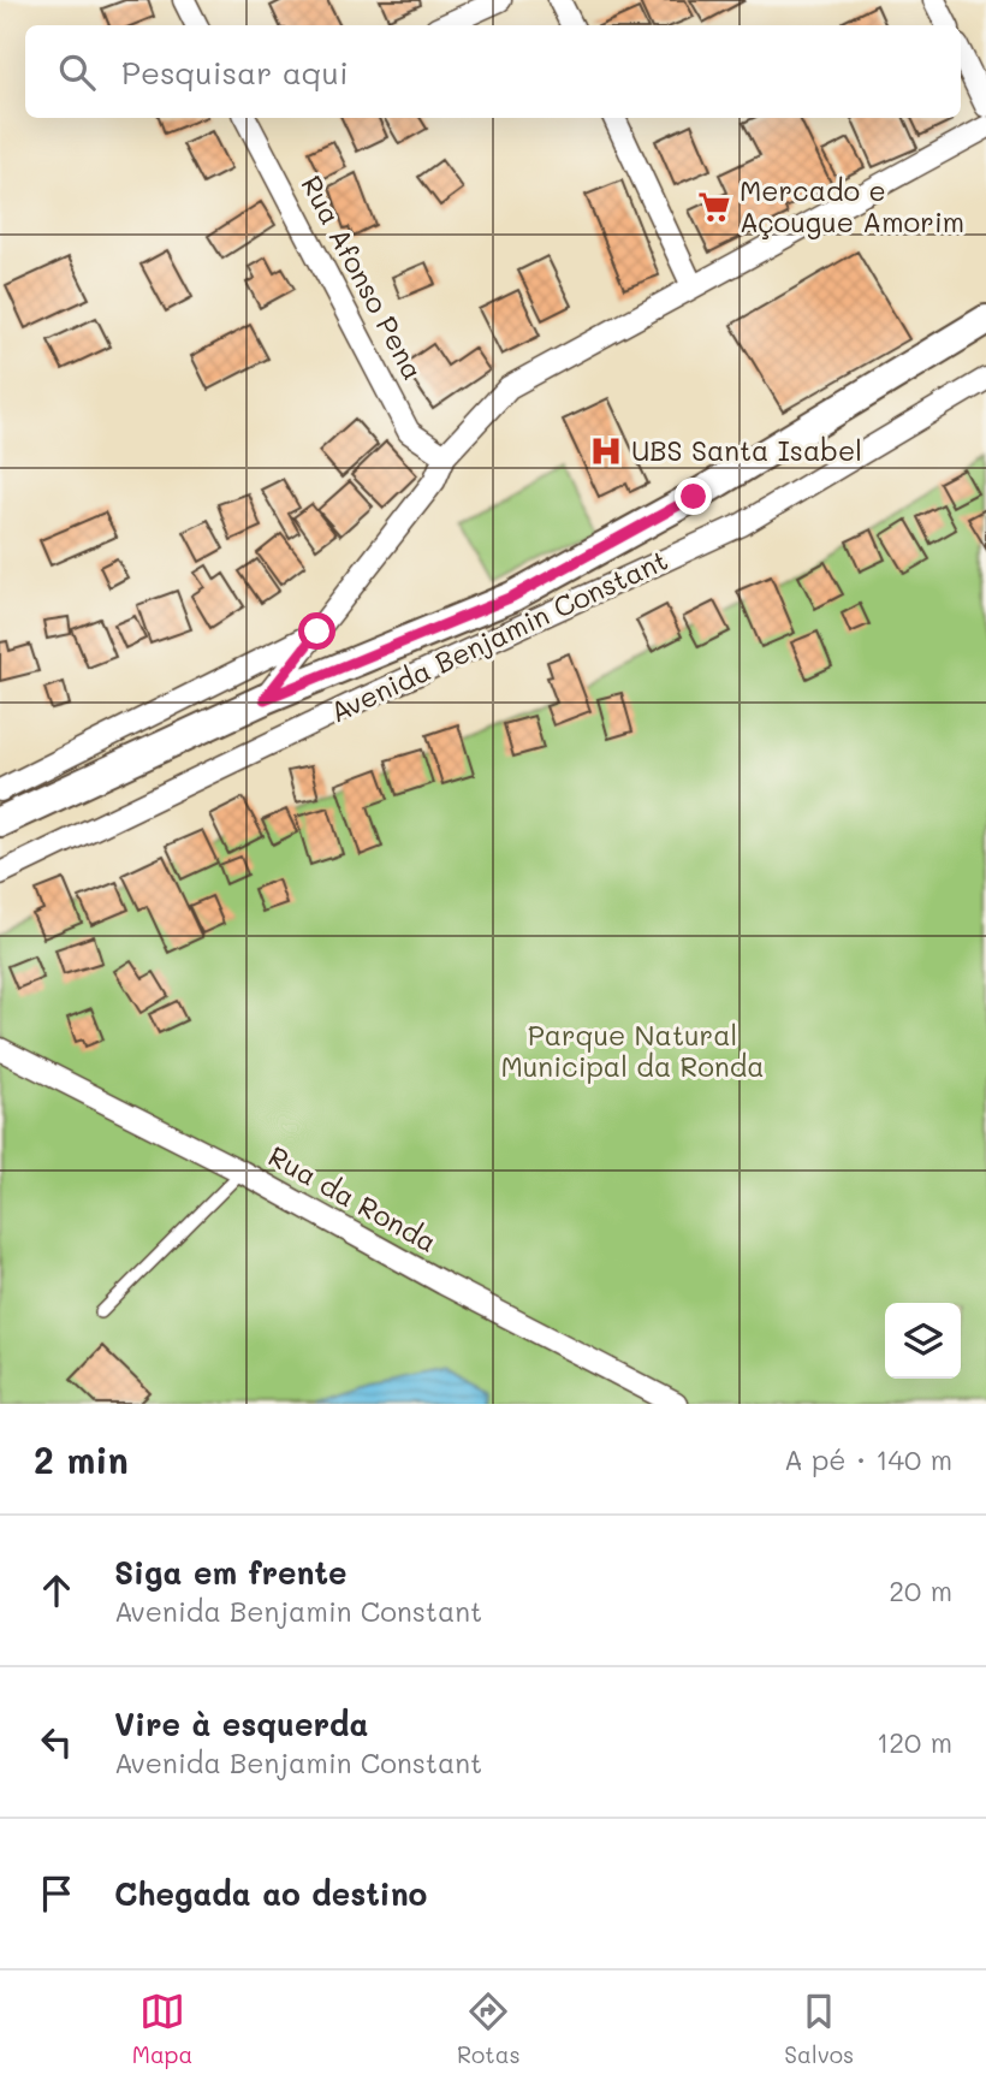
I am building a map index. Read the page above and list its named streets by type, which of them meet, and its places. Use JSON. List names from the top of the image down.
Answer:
{
  "streets": {
    "main road": ["Avenida Benjamin Constant"],
    "street": ["Rua Afonso Pena", "Rua da Ronda"]
  },
  "crossings": [
    ["Rua Afonso Pena", "Avenida Benjamin Constant"]
  ],
  "parks": ["Parque Natural Municipal da Ronda"],
  "places": {
    "supermarket": ["Mercado e Açougue Amorim"],
    "hospital": ["UBS Santa Isabel"]
  },
  "page": {
    "search": "Pesquisar aqui",
    "heading": ["2 min", "A pé · 140 m"],
    "list": [
      ["Siga em frente", "Avenida Benjamin Constant", "20 m"],
      ["Vire à esquerda", "Avenida Benjamin Constant", "120 m"],
      "Chegada ao destino"
    ],
    "nav": ["Mapa", "Rotas", "Salvos"]
  }
}
